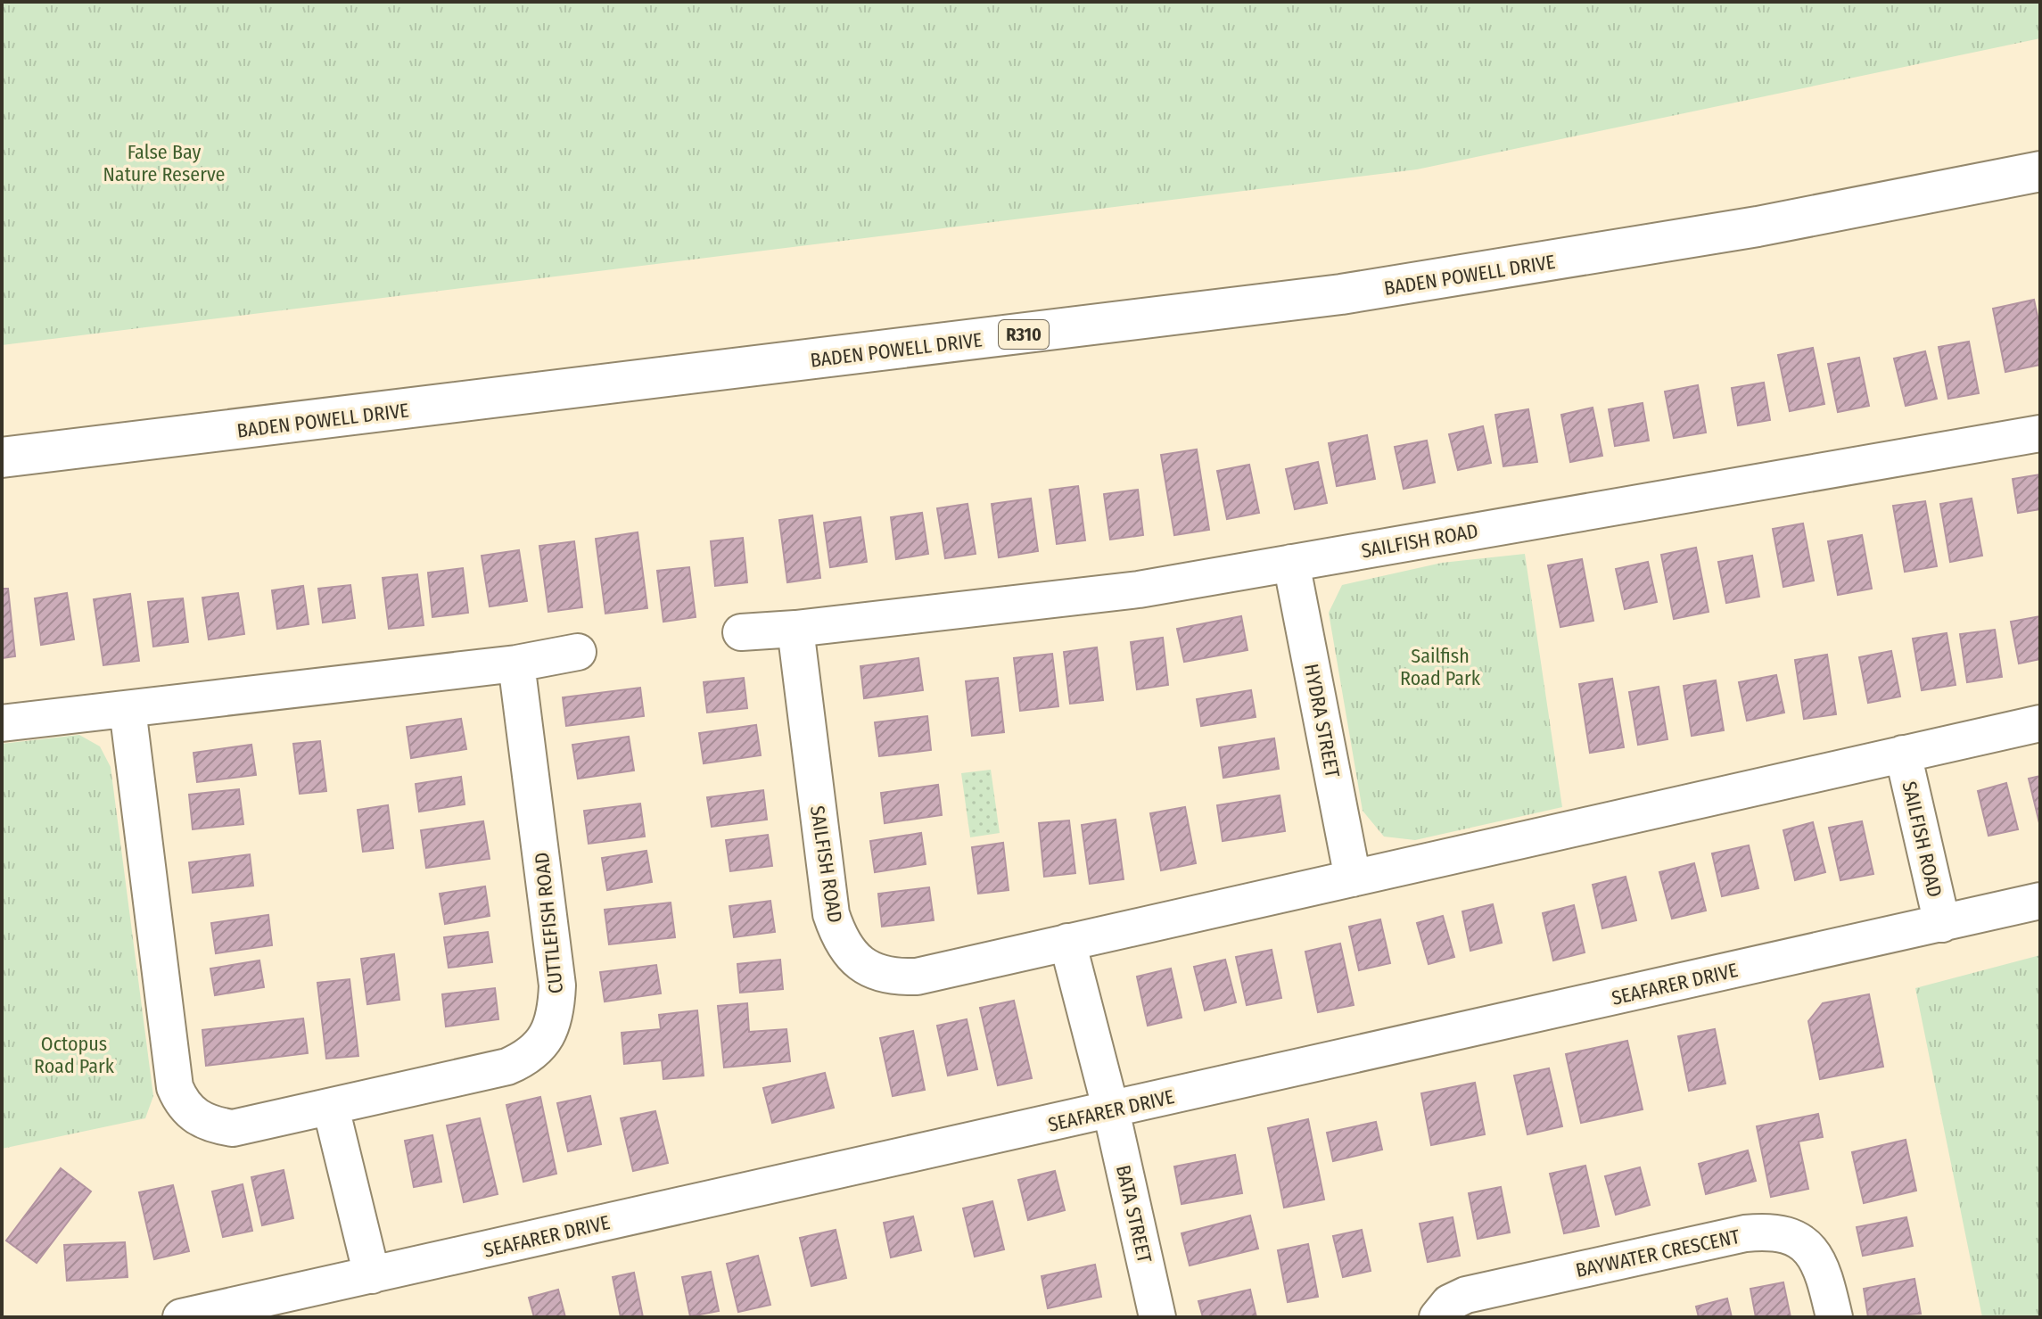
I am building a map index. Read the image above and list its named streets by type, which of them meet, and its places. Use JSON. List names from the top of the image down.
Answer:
{
  "streets": {
    "main road": ["BADEN POWELL DRIVE", "R310"],
    "street": [
      "SAILFISH ROAD",
      "HYDRA STREET",
      "CUTTLEFISH ROAD",
      "SEAFARER DRIVE",
      "BATA STREET",
      "BAYWATER CRESCENT"
    ]
  },
  "crossings": [
    ["SAILFISH ROAD", "HYDRA STREET"],
    ["SAILFISH ROAD", "SEAFARER DRIVE"],
    ["SEAFARER DRIVE", "BATA STREET"]
  ],
  "parks": ["False Bay Nature Reserve", "Sailfish Road Park", "Octopus Road Park"]
}
